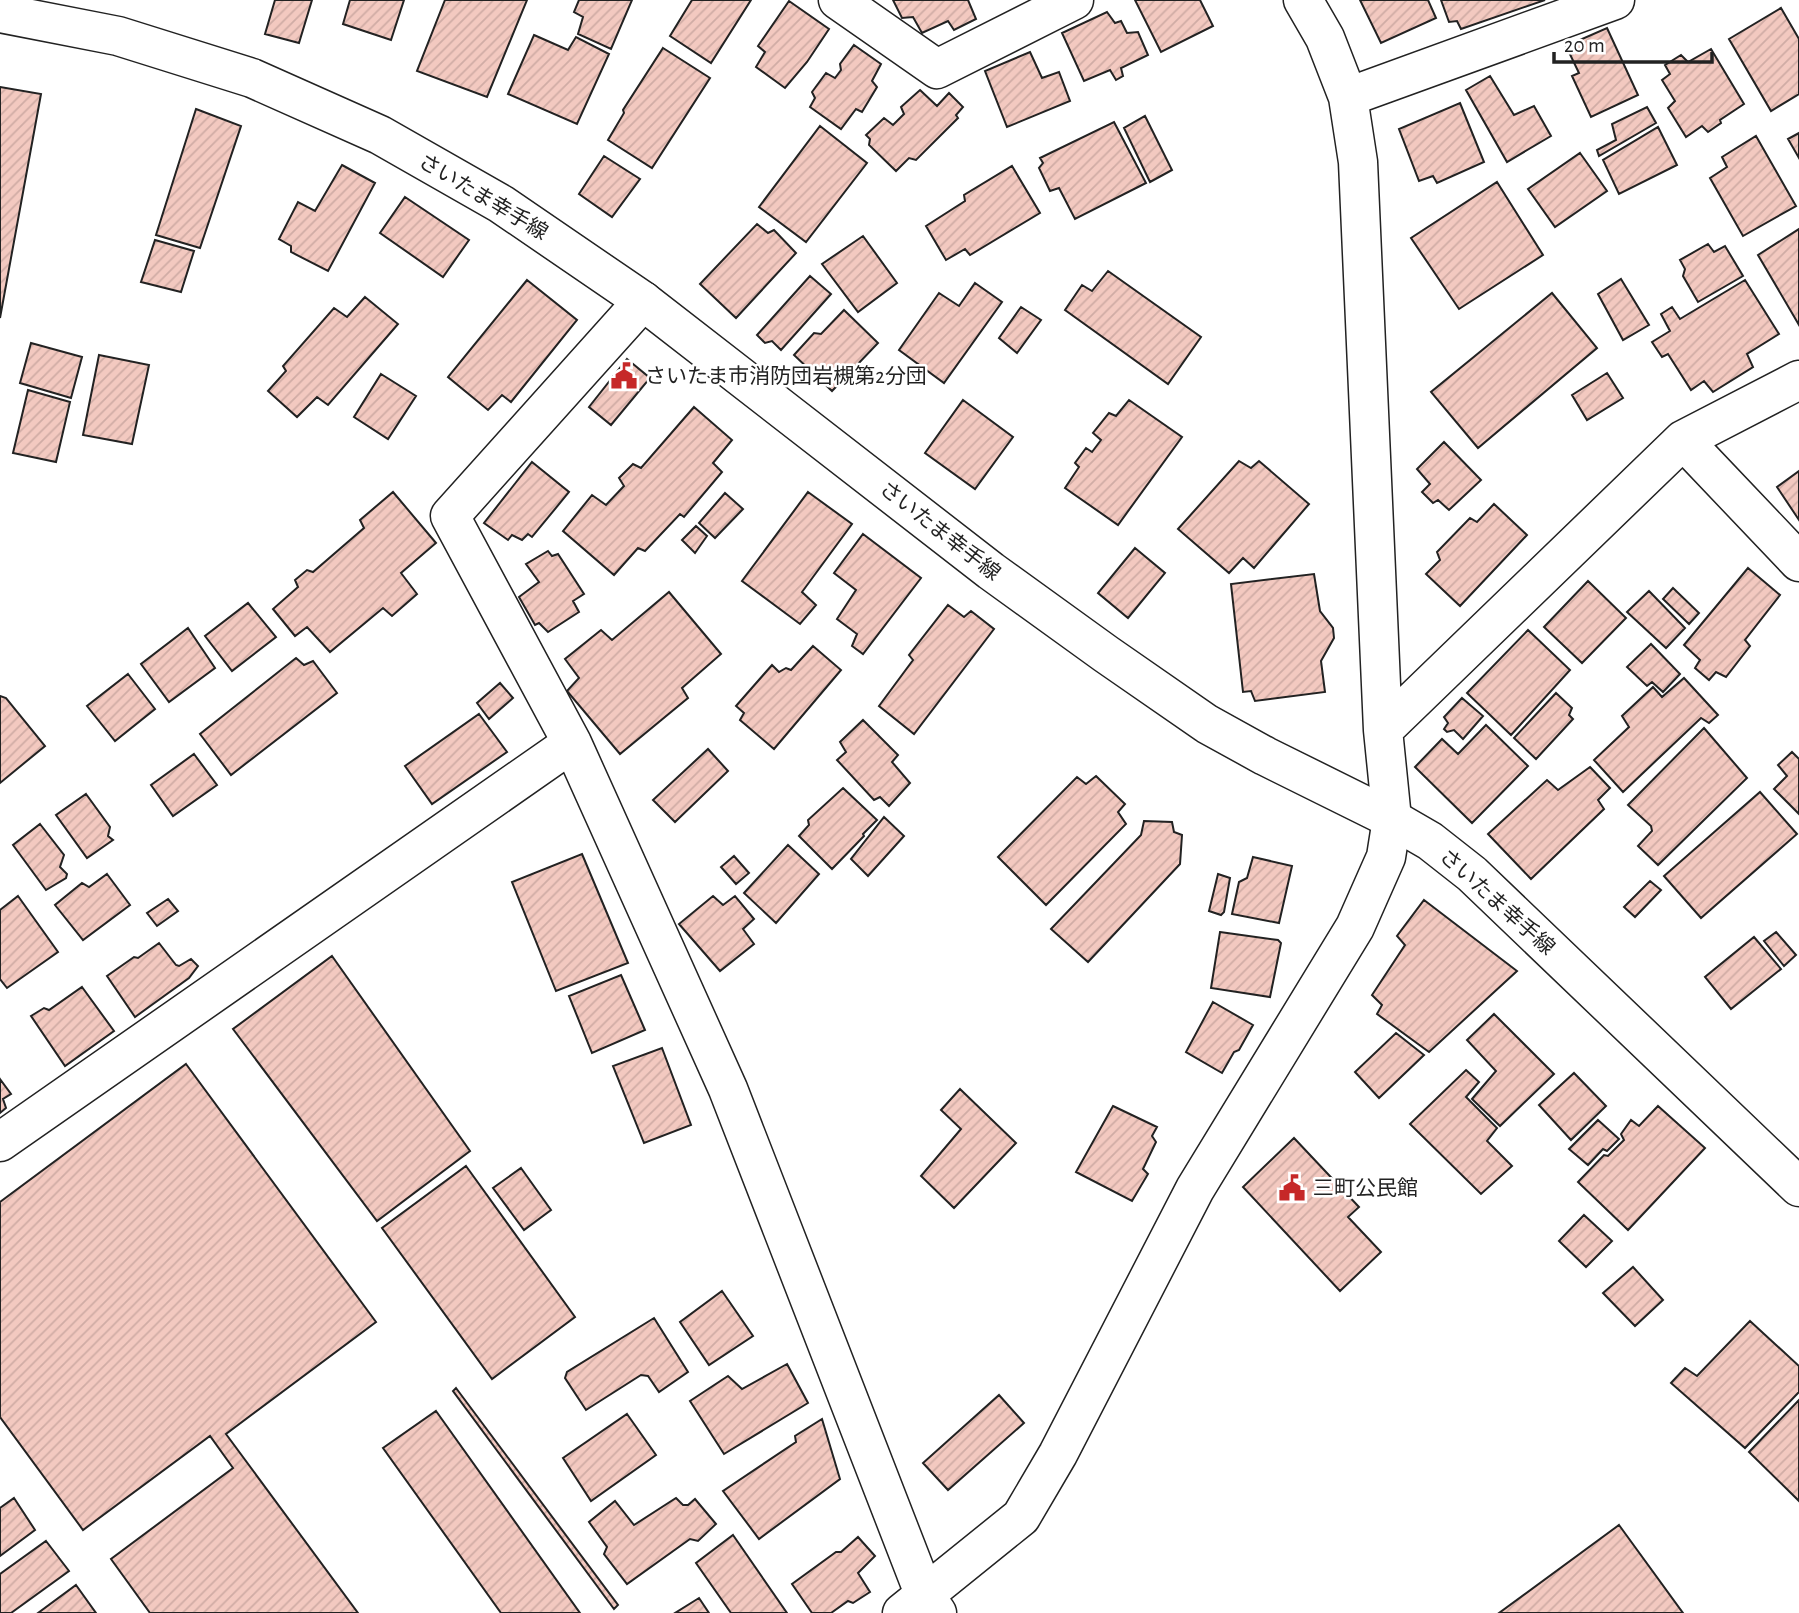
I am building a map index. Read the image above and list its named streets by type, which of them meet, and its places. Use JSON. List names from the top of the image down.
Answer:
{
  "streets": {
    "street": ["さいたま幸手線"]
  },
  "places": {
    "public building": ["さいたま市消防団岩槻第2分団", "三町公民館"]
  },
  "scale_bar": "20 m"
}
